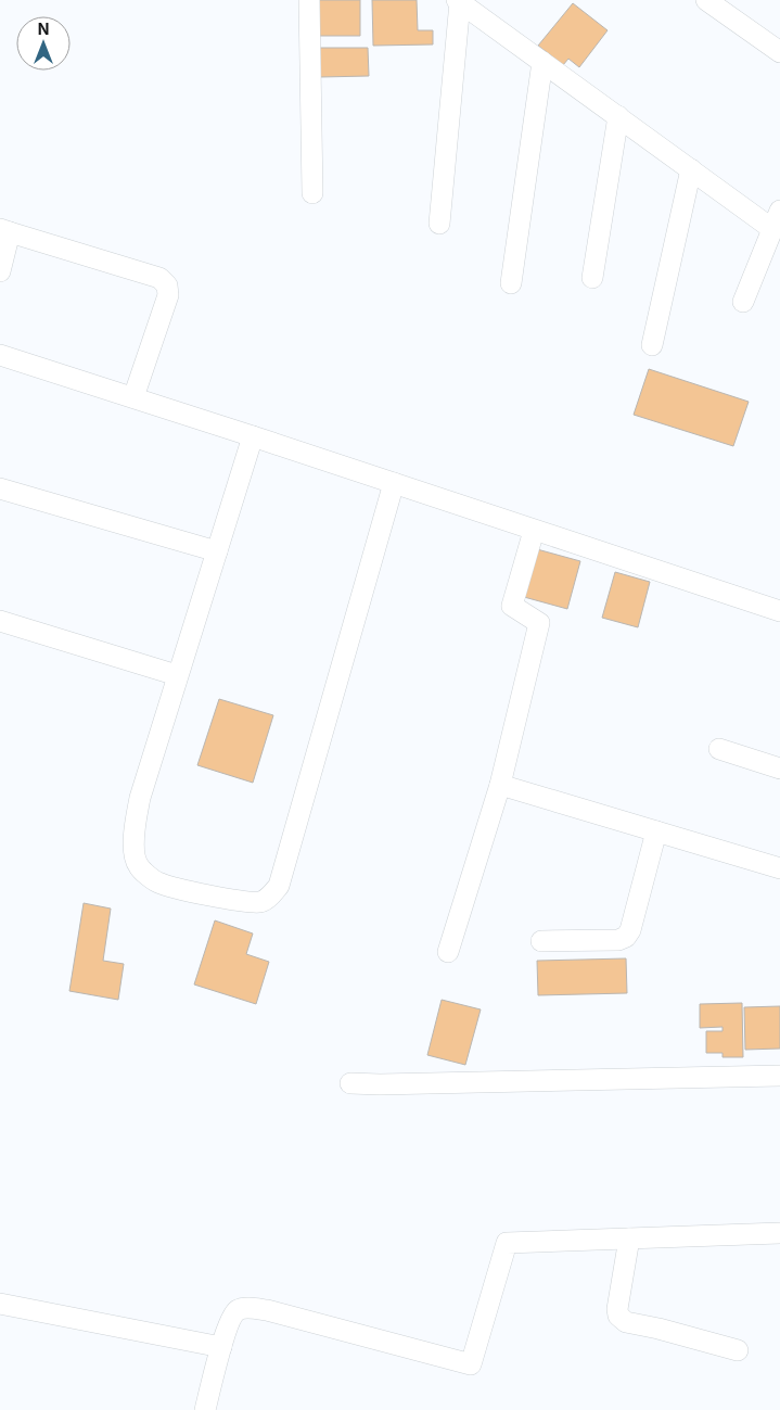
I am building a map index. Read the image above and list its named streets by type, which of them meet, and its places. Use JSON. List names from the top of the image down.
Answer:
{
  "north": "top"
}
